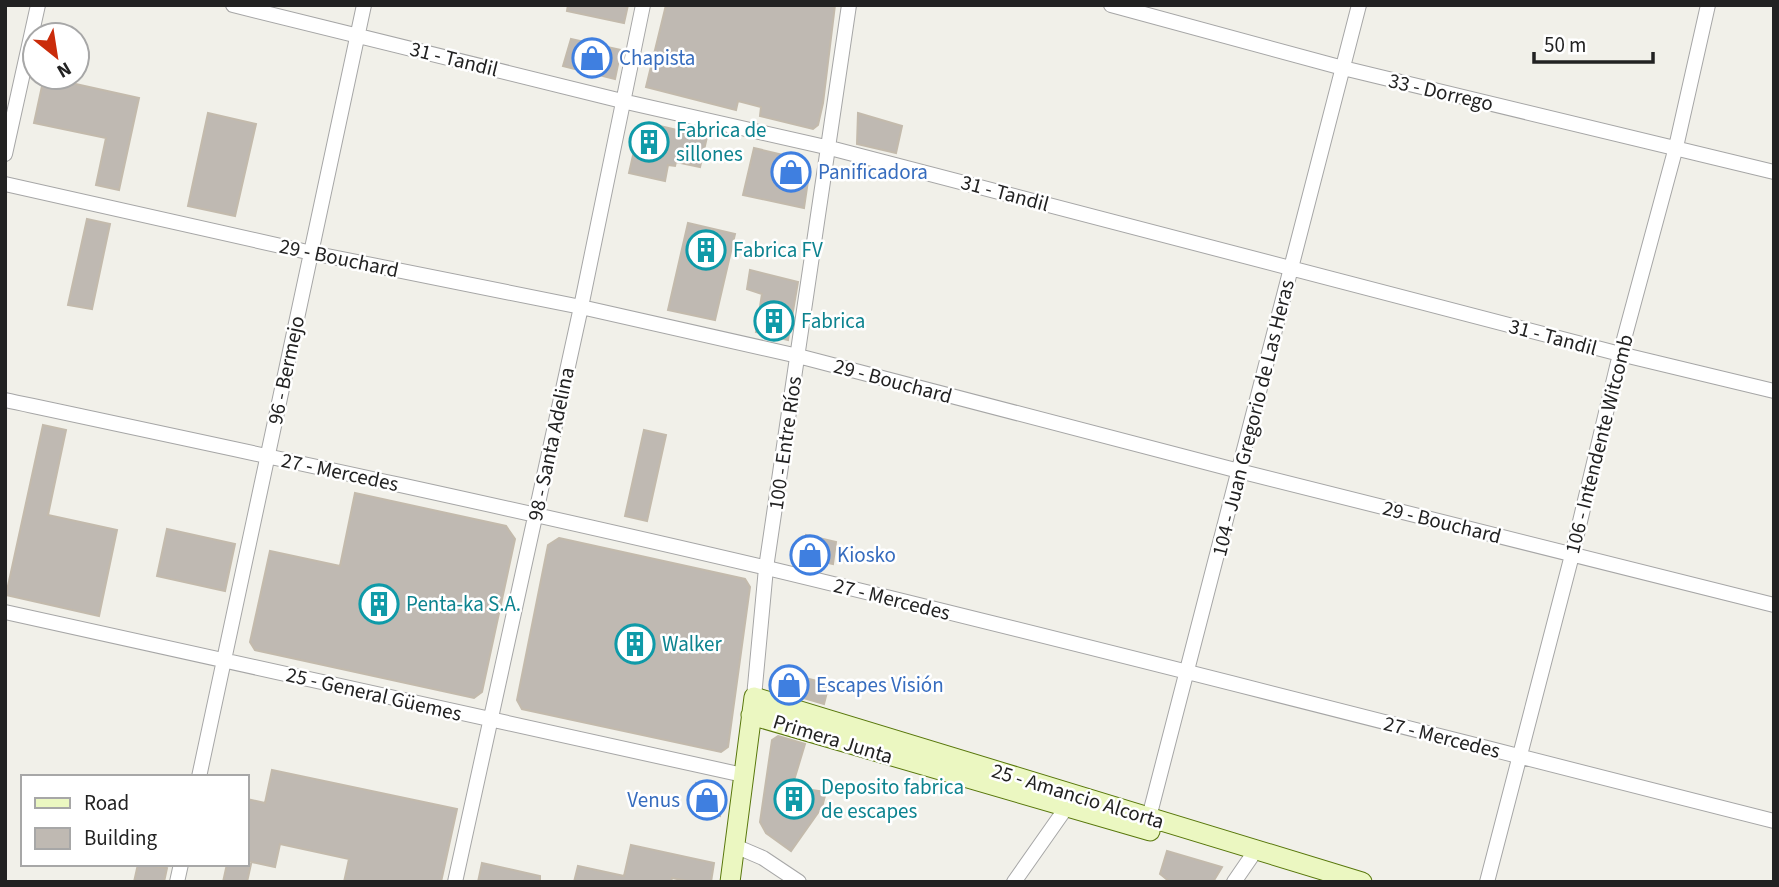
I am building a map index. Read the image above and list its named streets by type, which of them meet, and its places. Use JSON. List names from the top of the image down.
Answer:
{
  "streets": {
    "main road": ["100 - Entre Ríos", "Primera Junta"],
    "street": [
      "31 - Tandil",
      "33 - Dorrego",
      "29 - Bouchard",
      "96 - Bermejo",
      "104 - Juan Gregorio de Las Heras",
      "98 - Santa Adelina",
      "106 - Intendente Witcomb",
      "27 - Mercedes",
      "25 - General Güemes"
    ]
  },
  "crossings": [
    ["31 - Tandil", "96 - Bermejo"],
    ["31 - Tandil", "104 - Juan Gregorio de Las Heras"],
    ["31 - Tandil", "100 - Entre Ríos"],
    ["31 - Tandil", "98 - Santa Adelina"],
    ["31 - Tandil", "106 - Intendente Witcomb"],
    ["33 - Dorrego", "104 - Juan Gregorio de Las Heras"],
    ["33 - Dorrego", "106 - Intendente Witcomb"],
    ["29 - Bouchard", "96 - Bermejo"],
    ["29 - Bouchard", "104 - Juan Gregorio de Las Heras"],
    ["29 - Bouchard", "100 - Entre Ríos"],
    ["29 - Bouchard", "98 - Santa Adelina"],
    ["29 - Bouchard", "106 - Intendente Witcomb"],
    ["96 - Bermejo", "27 - Mercedes"],
    ["96 - Bermejo", "25 - General Güemes"],
    ["104 - Juan Gregorio de Las Heras", "27 - Mercedes"],
    ["104 - Juan Gregorio de Las Heras", "Primera Junta"],
    ["100 - Entre Ríos", "27 - Mercedes"],
    ["100 - Entre Ríos", "25 - General Güemes"],
    ["100 - Entre Ríos", "Primera Junta"],
    ["98 - Santa Adelina", "27 - Mercedes"],
    ["98 - Santa Adelina", "25 - General Güemes"],
    ["106 - Intendente Witcomb", "27 - Mercedes"]
  ],
  "places": {
    "shop": [
      "Chapista",
      "Panificadora",
      "Kiosko",
      "Escapes Visión",
      "Venus"
    ],
    "building": [
      "Fabrica de sillones",
      "Fabrica FV",
      "Fabrica",
      "Penta-ka S.A.",
      "Walker",
      "Deposito fabrica de escapes"
    ]
  },
  "legend": ["Road", "Building"],
  "scale_bar": "50 m",
  "north": "bottom right"
}
